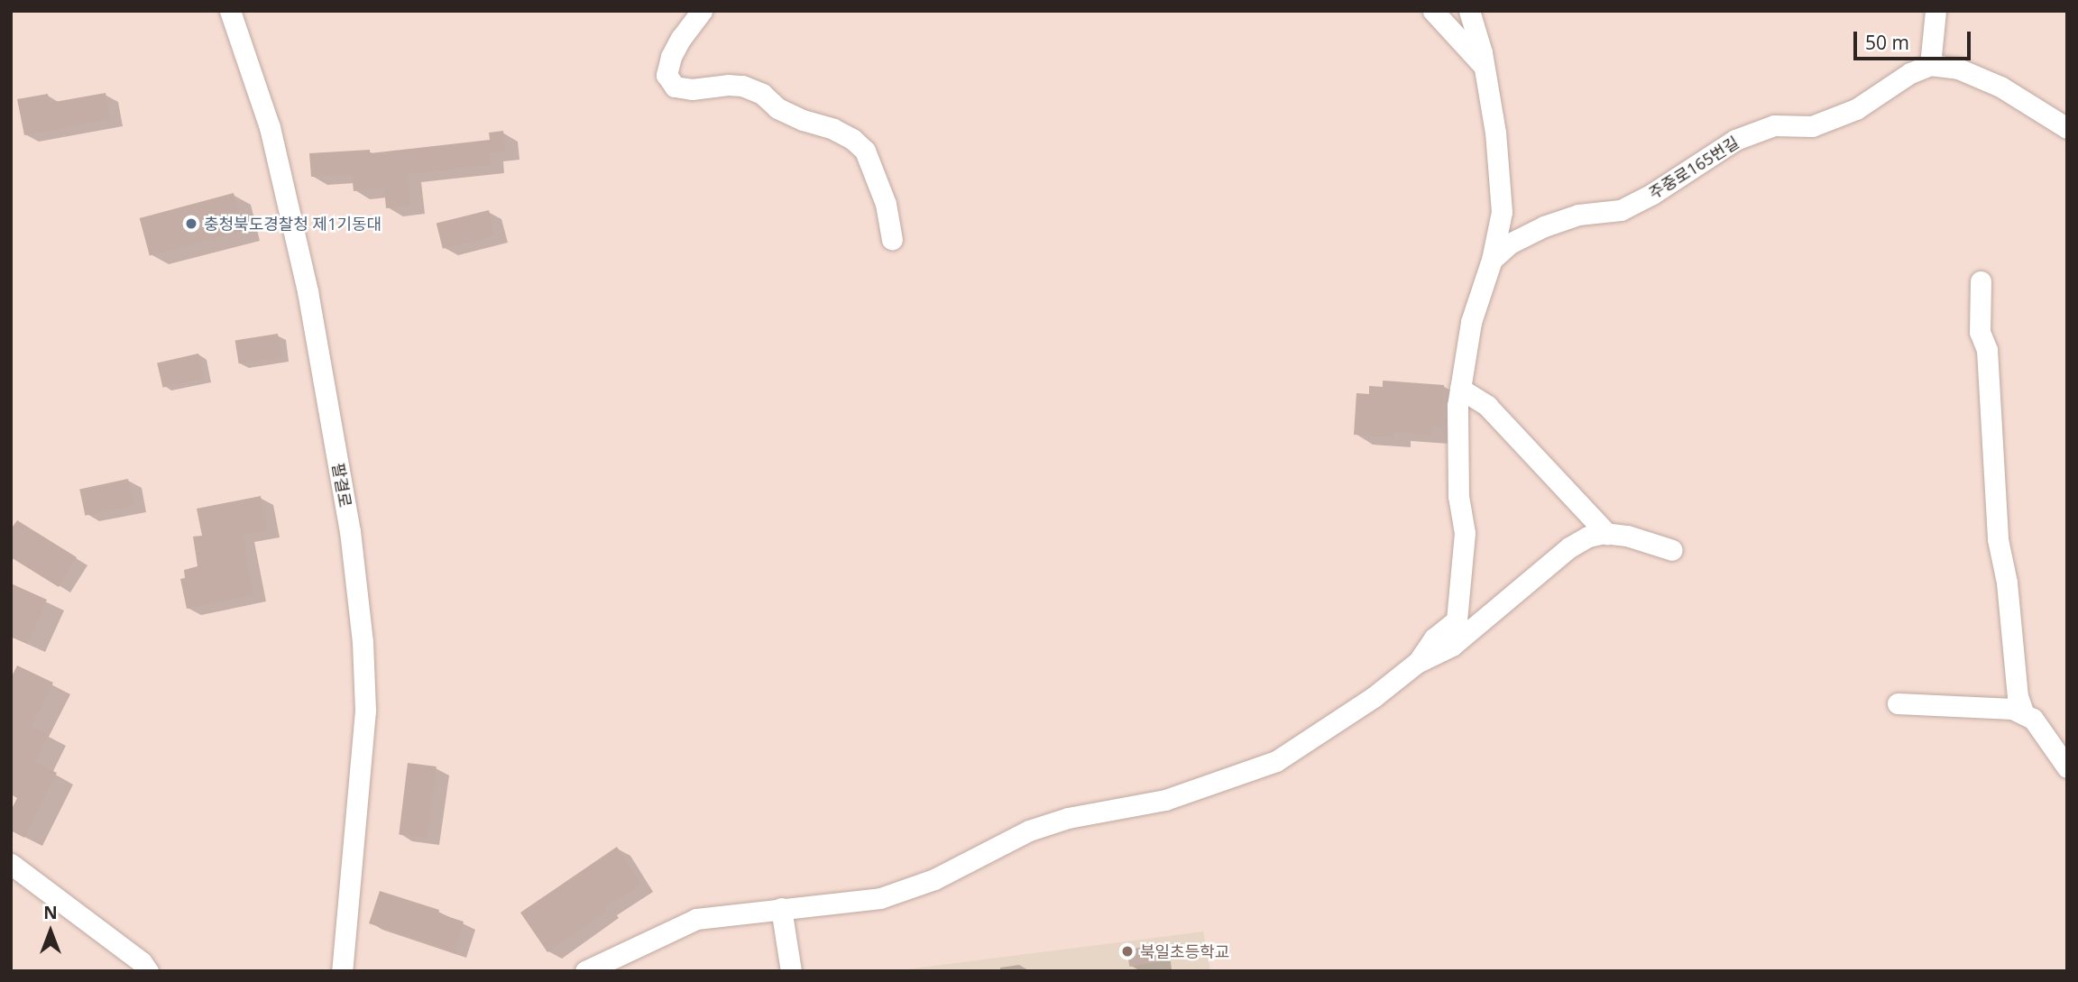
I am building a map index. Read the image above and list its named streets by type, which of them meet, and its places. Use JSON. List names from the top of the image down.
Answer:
{
  "streets": {
    "street": ["주중로165번길", "팔결로"]
  },
  "places": ["충청북도경찰청 제1기동대", "북일초등학교"],
  "scale_bar": "50 m",
  "north": "top"
}
